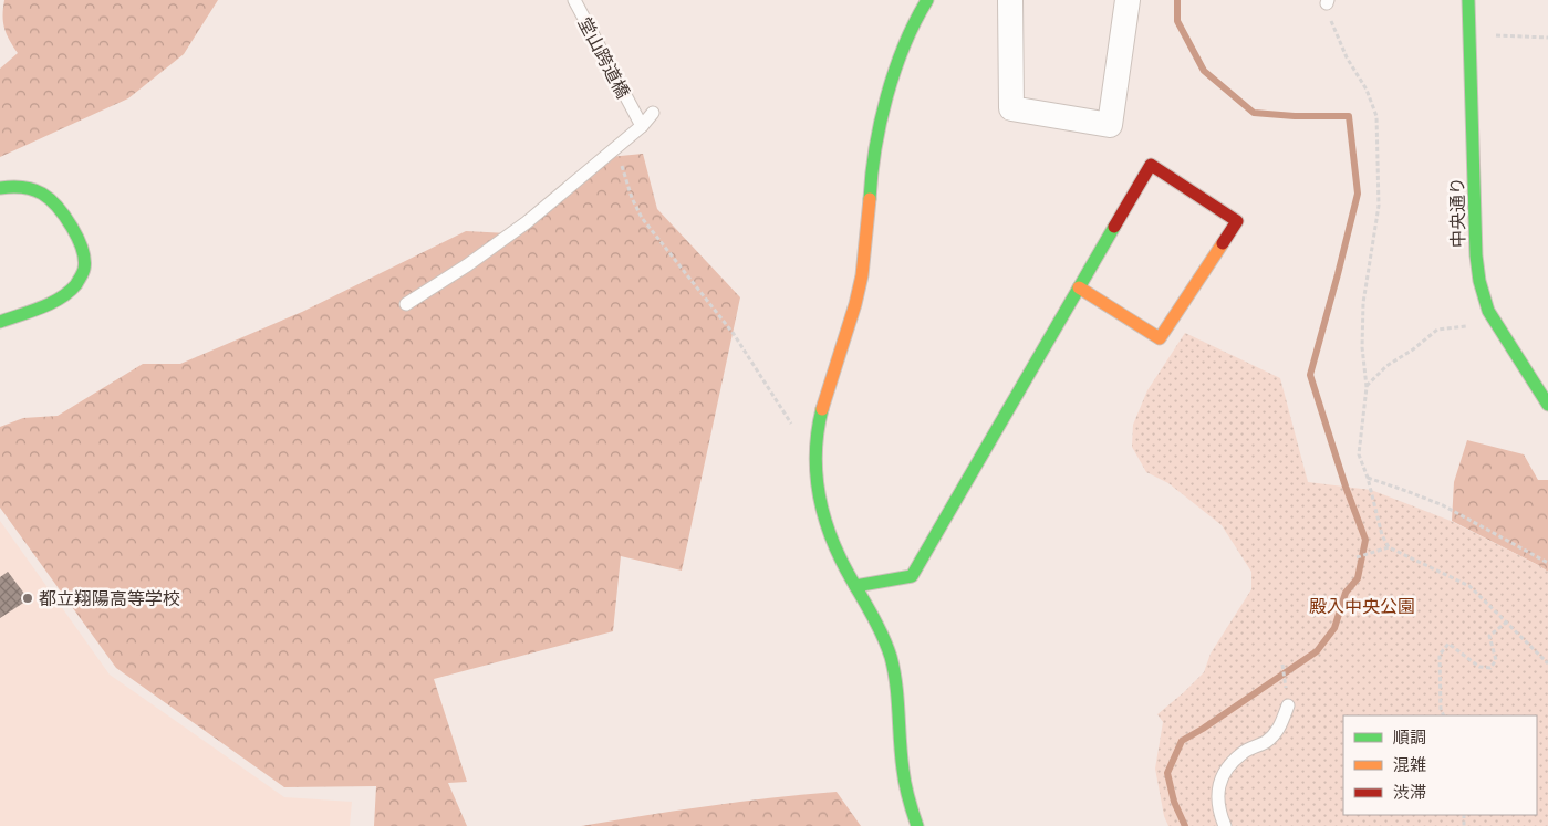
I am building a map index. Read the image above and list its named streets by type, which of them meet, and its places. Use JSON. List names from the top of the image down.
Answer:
{
  "streets": {
    "street": ["中央通り"],
    "lane": ["堂山跨道橋"]
  },
  "parks": ["殿入中央公園"],
  "places": ["都立翔陽高等学校"],
  "legend": ["順調", "混雑", "渋滞"]
}
